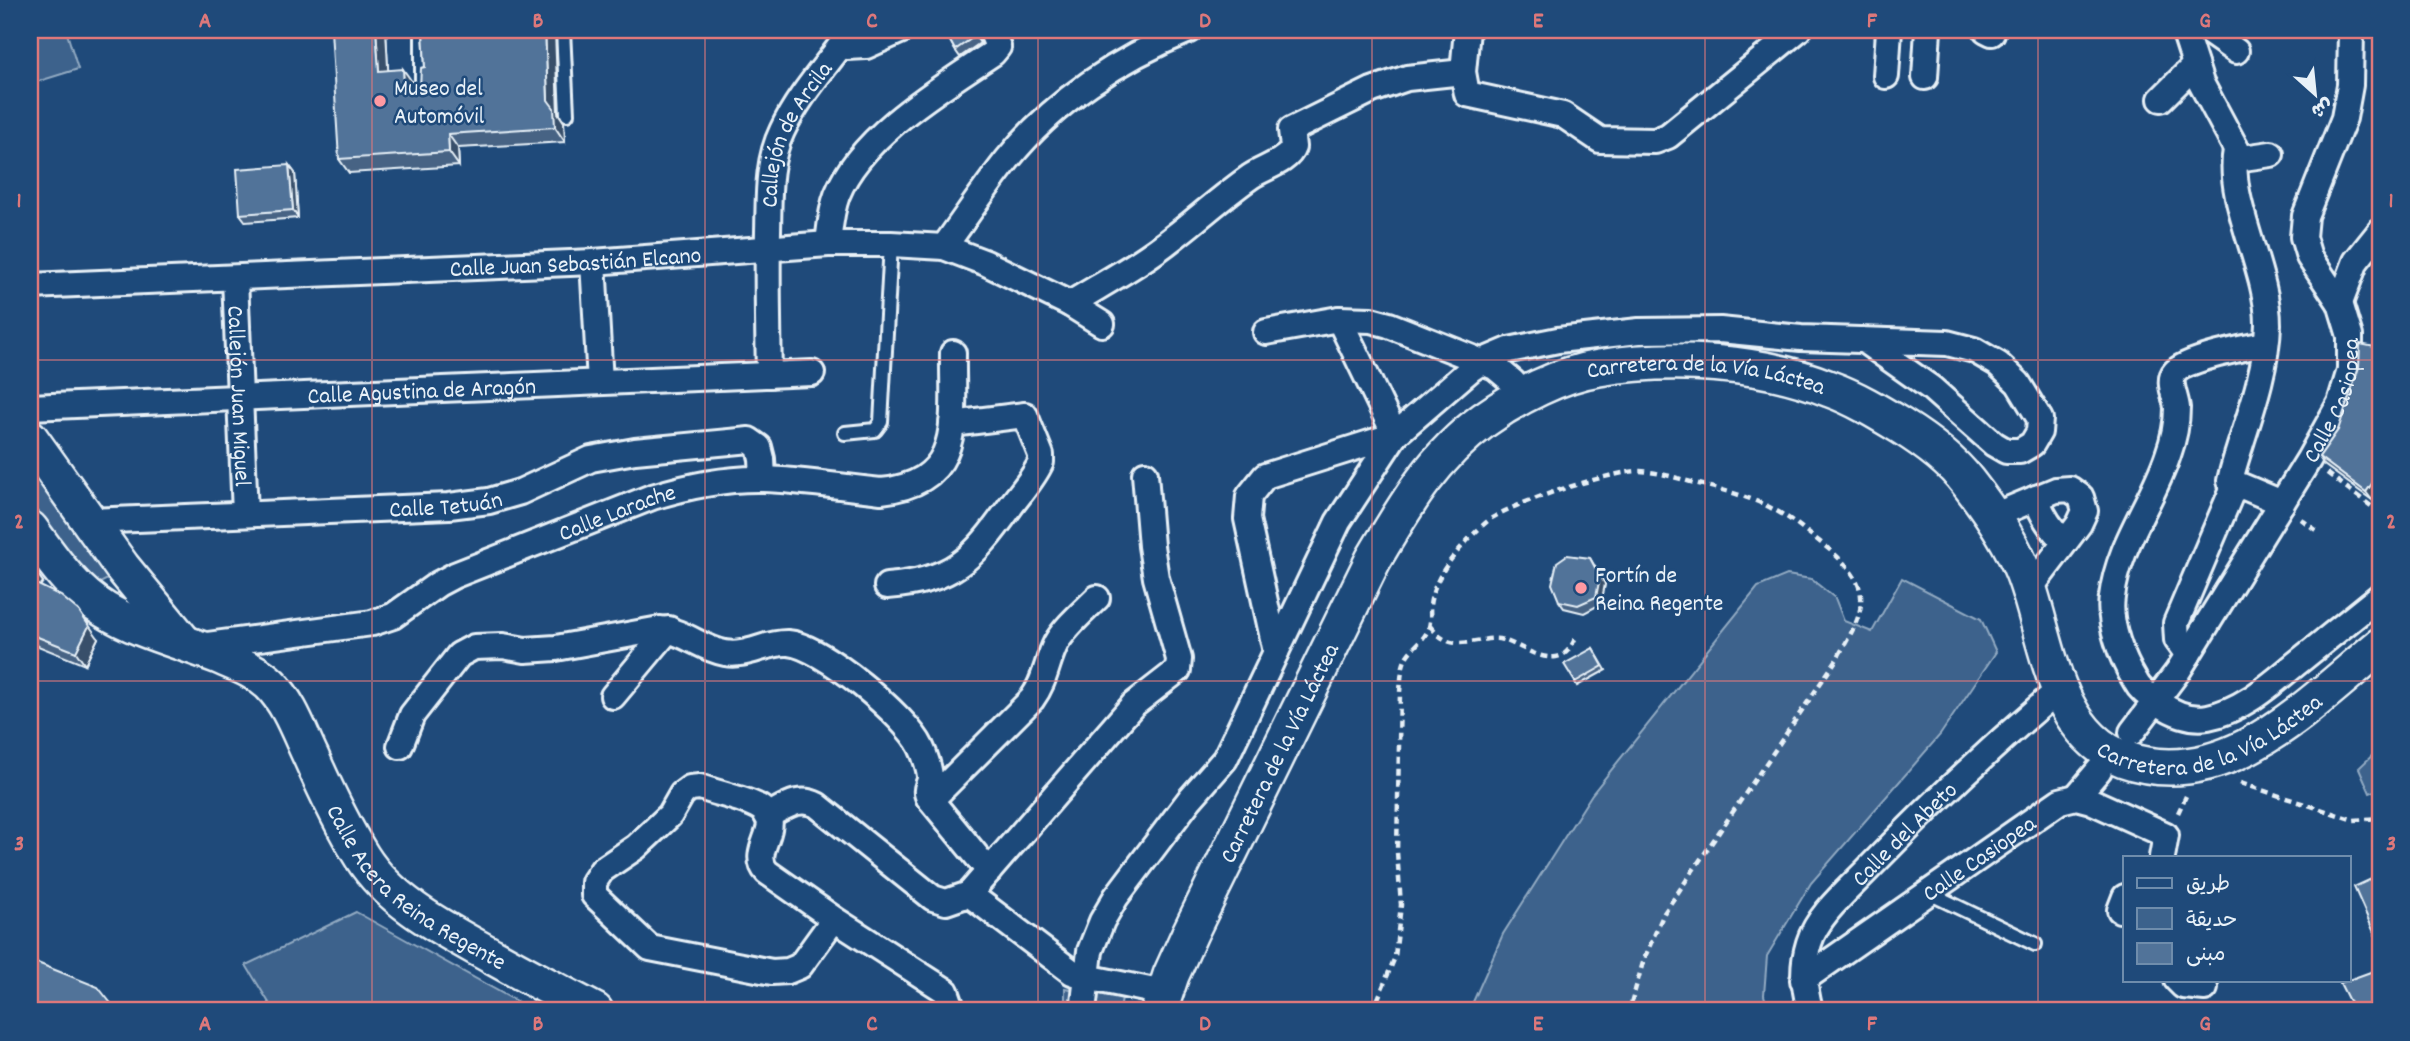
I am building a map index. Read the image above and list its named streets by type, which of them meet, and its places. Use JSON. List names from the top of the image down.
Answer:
{
  "streets": {
    "street": [
      "Callejón de Arcila",
      "Calle Juan Sebastián Elcano",
      "Carretera de la Vía Láctea",
      "Calle Agustina de Aragón",
      "Callejón Juan Miguel",
      "Calle Casiopea",
      "Calle Tetuán",
      "Calle Larache",
      "Calle del Abeto",
      "Calle Acera Reina Regente"
    ]
  },
  "crossings": [
    ["Callejón de Arcila", "Calle Juan Sebastián Elcano"],
    ["Callejón de Arcila", "Calle Agustina de Aragón"],
    ["Calle Juan Sebastián Elcano", "Callejón Juan Miguel"],
    ["Carretera de la Vía Láctea", "Calle del Abeto"],
    ["Calle Agustina de Aragón", "Callejón Juan Miguel"],
    ["Callejón Juan Miguel", "Calle Tetuán"],
    ["Calle Casiopea", "Calle del Abeto"],
    ["Calle Tetuán", "Calle Larache"],
    ["Calle Larache", "Calle Acera Reina Regente"]
  ],
  "places": ["Museo del Automóvil", "Fortín de Reina Regente"],
  "legend": ["طريق", "حديقة", "مبنى"],
  "north": "bottom right",
  "grid": {
    "columns": [
      "A",
      "B",
      "C",
      "D",
      "E",
      "F",
      "G"
    ],
    "rows": ["1", "2", "3"]
  }
}
